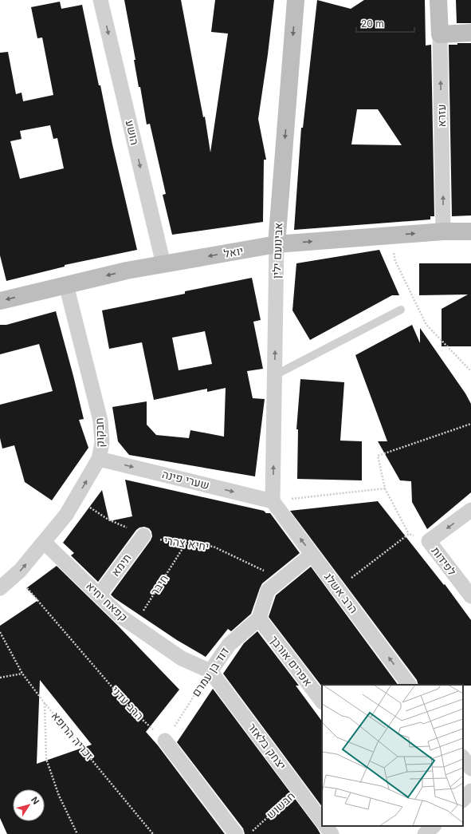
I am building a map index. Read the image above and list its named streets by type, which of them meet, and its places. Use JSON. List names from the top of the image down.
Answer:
{
  "streets": {
    "street": [
      "עזרא",
      "הושע",
      "אבינועם ילין",
      "יואל",
      "חבקוק",
      "שערי פינה",
      "לפידות",
      "תימא",
      "הרב אשלג",
      "קפאח יחיא",
      "אפרים אורבך",
      "דוד בן עמרם",
      "יצחק בלאזר"
    ],
    "path": [
      "יחיא צהרי",
      "חיבר",
      "הרב עדני",
      "זכריה הרופא",
      "חבשוש"
    ]
  },
  "crossings": [
    ["עזרא", "יואל"],
    ["הושע", "יואל"],
    ["אבינועם ילין", "יואל"],
    ["אבינועם ילין", "שערי פינה"],
    ["אבינועם ילין", "הרב אשלג"],
    ["יואל", "חבקוק"],
    ["חבקוק", "שערי פינה"],
    ["חבקוק", "יחיא צהרי"],
    ["חבקוק", "קפאח יחיא"],
    ["חבקוק", "הרב עדני"],
    ["שערי פינה", "הרב אשלג"],
    ["יחיא צהרי", "תימא"],
    ["יחיא צהרי", "חיבר"],
    ["תימא", "קפאח יחיא"],
    ["חיבר", "קפאח יחיא"],
    ["קפאח יחיא", "דוד בן עמרם"],
    ["קפאח יחיא", "יצחק בלאזר"],
    ["אפרים אורבך", "דוד בן עמרם"],
    ["דוד בן עמרם", "הרב עדני"],
    ["דוד בן עמרם", "יצחק בלאזר"],
    ["יצחק בלאזר", "חבשוש"]
  ],
  "one_way": [
    "עזרא",
    "הושע",
    "שערי פינה",
    "הרב אשלג"
  ],
  "scale_bar": "20 m",
  "north": "top right"
}
